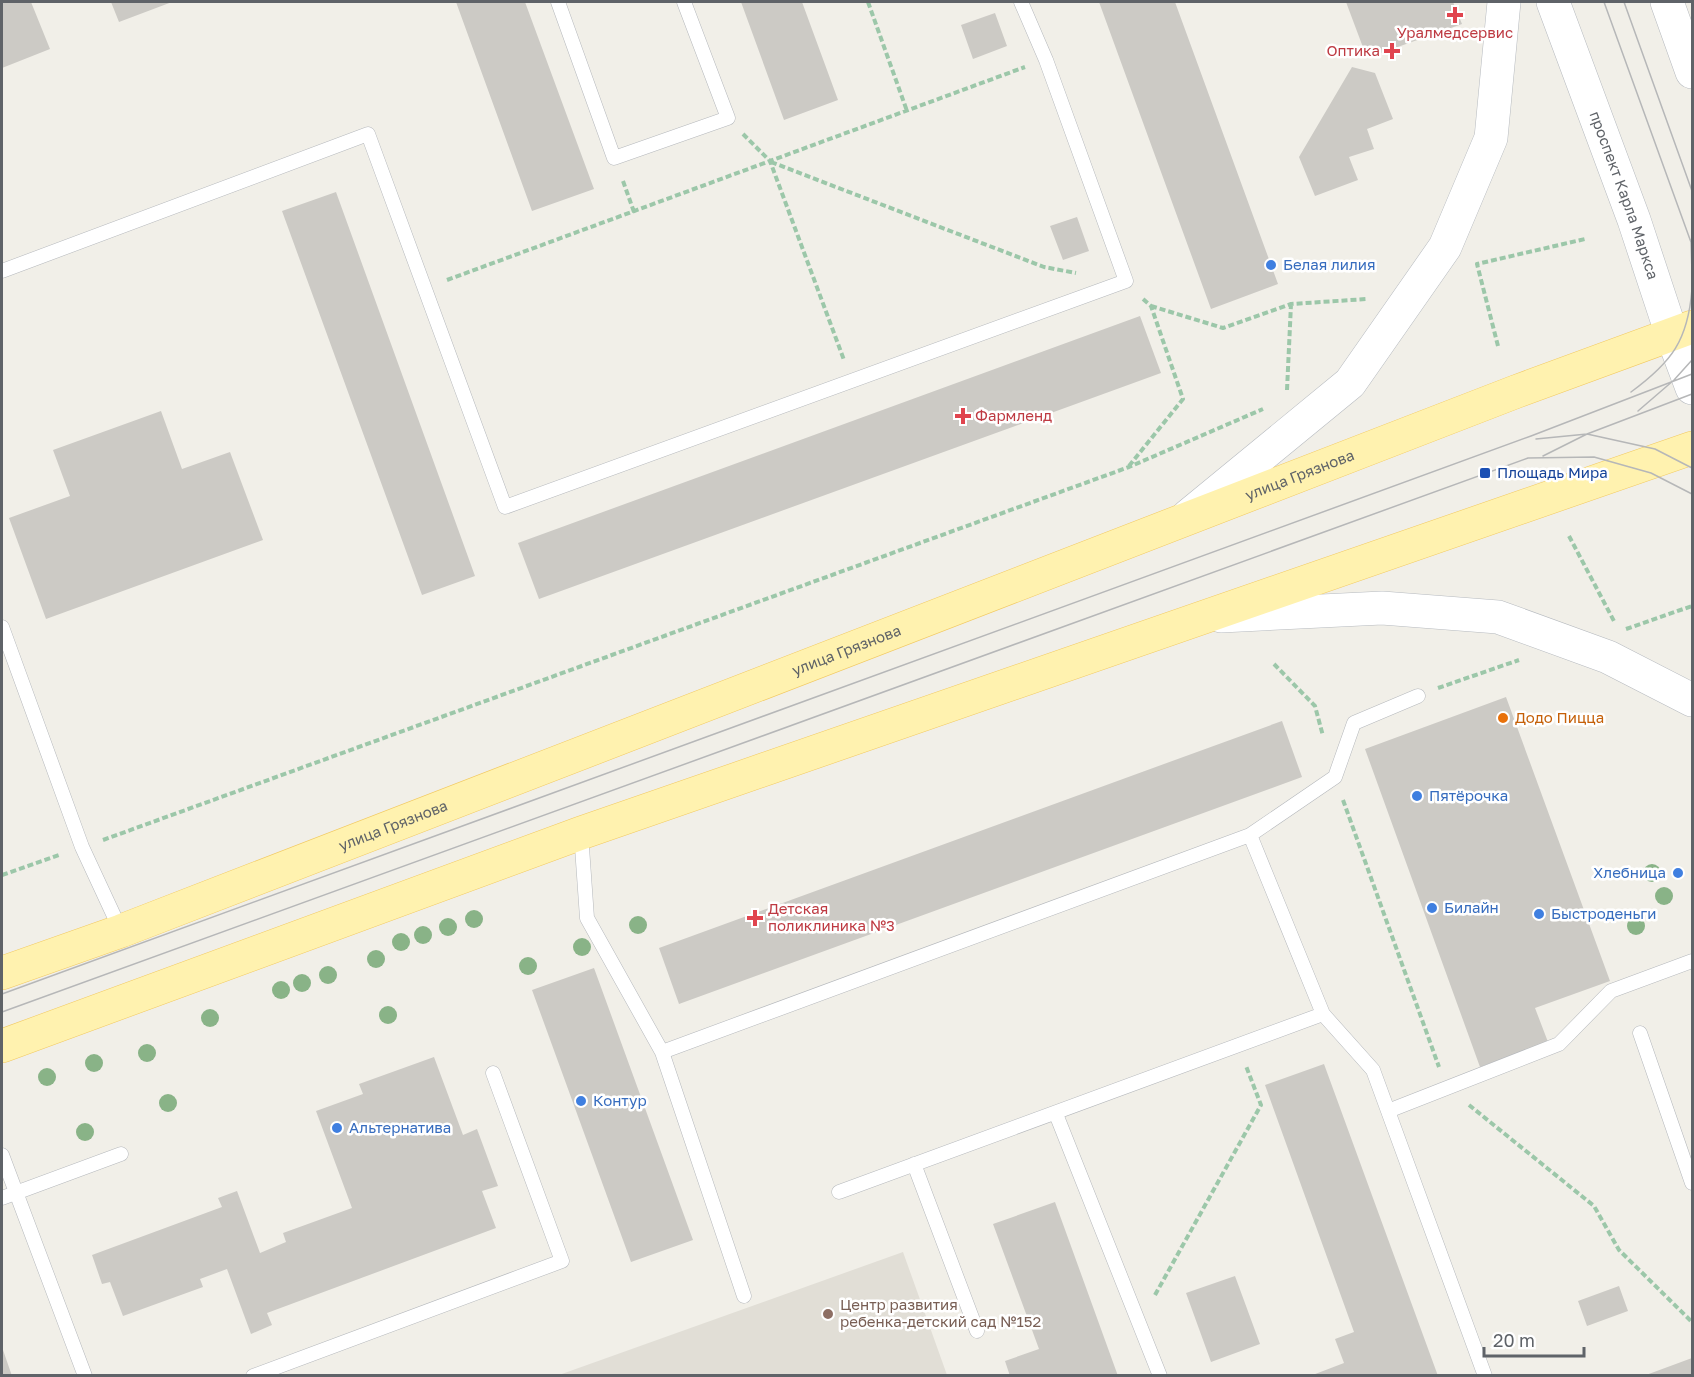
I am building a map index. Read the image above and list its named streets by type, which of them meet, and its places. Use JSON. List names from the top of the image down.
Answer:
{
  "streets": {
    "main road": ["проспект Карла Маркса", "улица Грязнова"]
  },
  "crossings": [
    ["проспект Карла Маркса", "улица Грязнова"]
  ],
  "places": {
    "health": [
      "Уралмедсервис",
      "Оптика",
      "Фармленд",
      "Детская поликлиника №3"
    ],
    "other": [
      "Белая лилия",
      "Додо Пицца",
      "Пятёрочка",
      "Хлебница",
      "Билайн",
      "Быстроденьги",
      "Контур",
      "Альтернатива",
      "Центр развития ребенка-детский сад №152"
    ],
    "transit": ["Площадь Мира"]
  },
  "scale_bar": "20 m"
}
